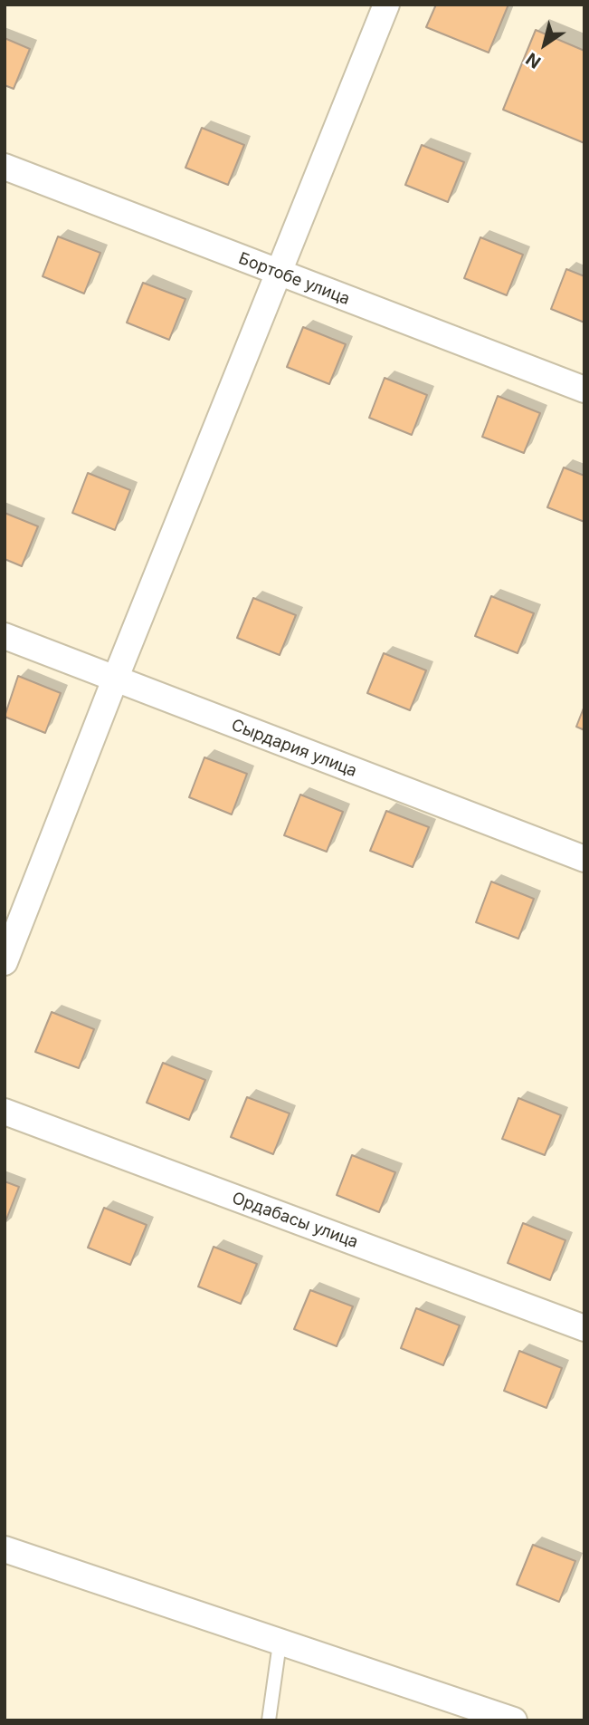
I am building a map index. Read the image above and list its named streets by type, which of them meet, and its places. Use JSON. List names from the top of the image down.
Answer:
{
  "streets": {
    "street": ["Бортобе улица", "Сырдария улица", "Ордабасы улица"]
  },
  "north": "bottom left"
}
